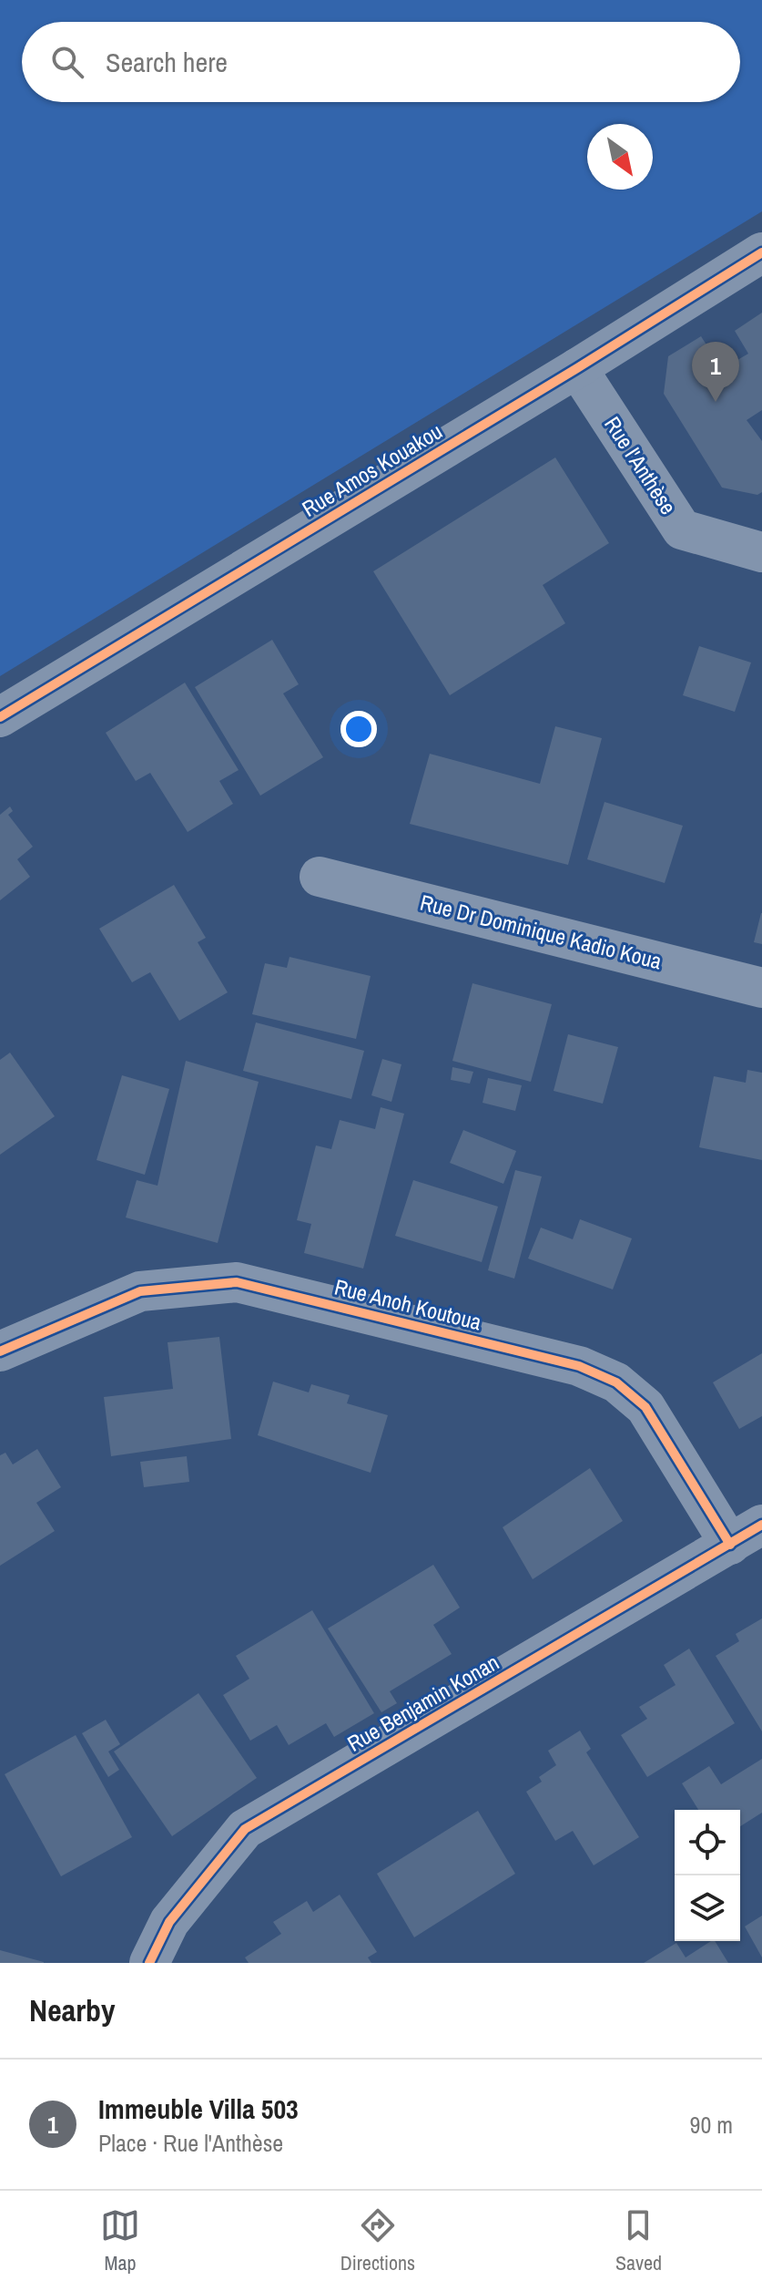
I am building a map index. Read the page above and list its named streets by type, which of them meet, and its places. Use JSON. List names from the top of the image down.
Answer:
{
  "streets": {
    "street": [
      "Rue l'Anthèse",
      "Rue Amos Kouakou",
      "Rue Dr Dominique Kadio Koua",
      "Rue Anoh Koutoua",
      "Rue Benjamin Konan"
    ]
  },
  "crossings": [
    ["Rue l'Anthèse", "Rue Amos Kouakou"],
    ["Rue Anoh Koutoua", "Rue Benjamin Konan"]
  ],
  "north": "bottom right",
  "page": {
    "search": "Search here",
    "pins": "1",
    "heading": "Nearby",
    "list": [
      {
        "mark": "1",
        "name": "Immeuble Villa 503",
        "note": "Place · Rue l'Anthèse",
        "value": "90 m"
      }
    ],
    "nav": ["Map", "Directions", "Saved"]
  }
}
